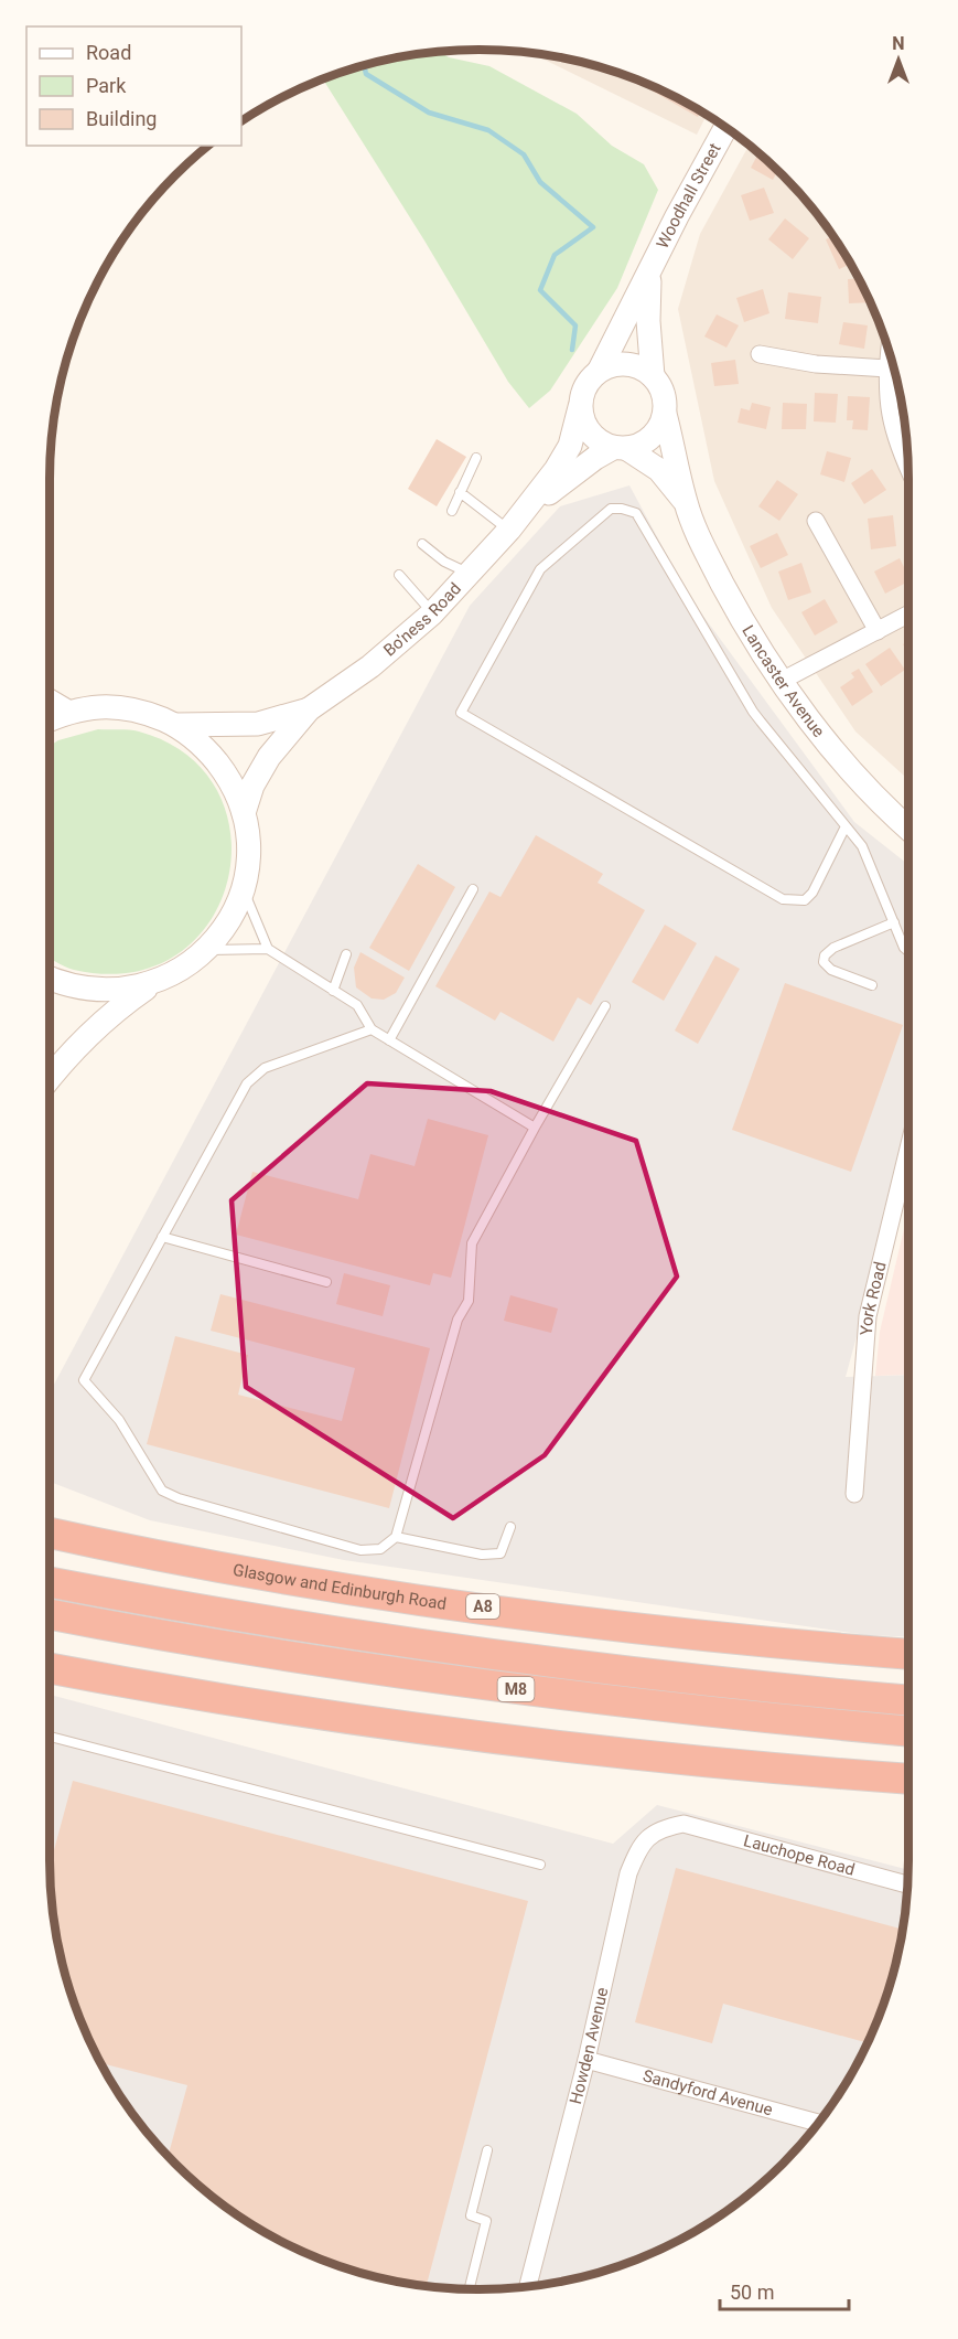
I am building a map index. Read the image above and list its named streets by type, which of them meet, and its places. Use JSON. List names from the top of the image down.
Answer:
{
  "streets": {
    "highway": ["Glasgow and Edinburgh Road", "A8", "M8"],
    "main road": ["Woodhall Street", "Bo'ness Road", "Lancaster Avenue"],
    "street": [
      "York Road",
      "Lauchope Road",
      "Howden Avenue",
      "Sandyford Avenue"
    ]
  },
  "crossings": [
    ["Woodhall Street", "Bo'ness Road"],
    ["Woodhall Street", "Lancaster Avenue"],
    ["Bo'ness Road", "Lancaster Avenue"],
    ["Lauchope Road", "Howden Avenue"],
    ["Howden Avenue", "Sandyford Avenue"]
  ],
  "legend": ["Road", "Park", "Building"],
  "scale_bar": "50 m",
  "north": "top"
}
